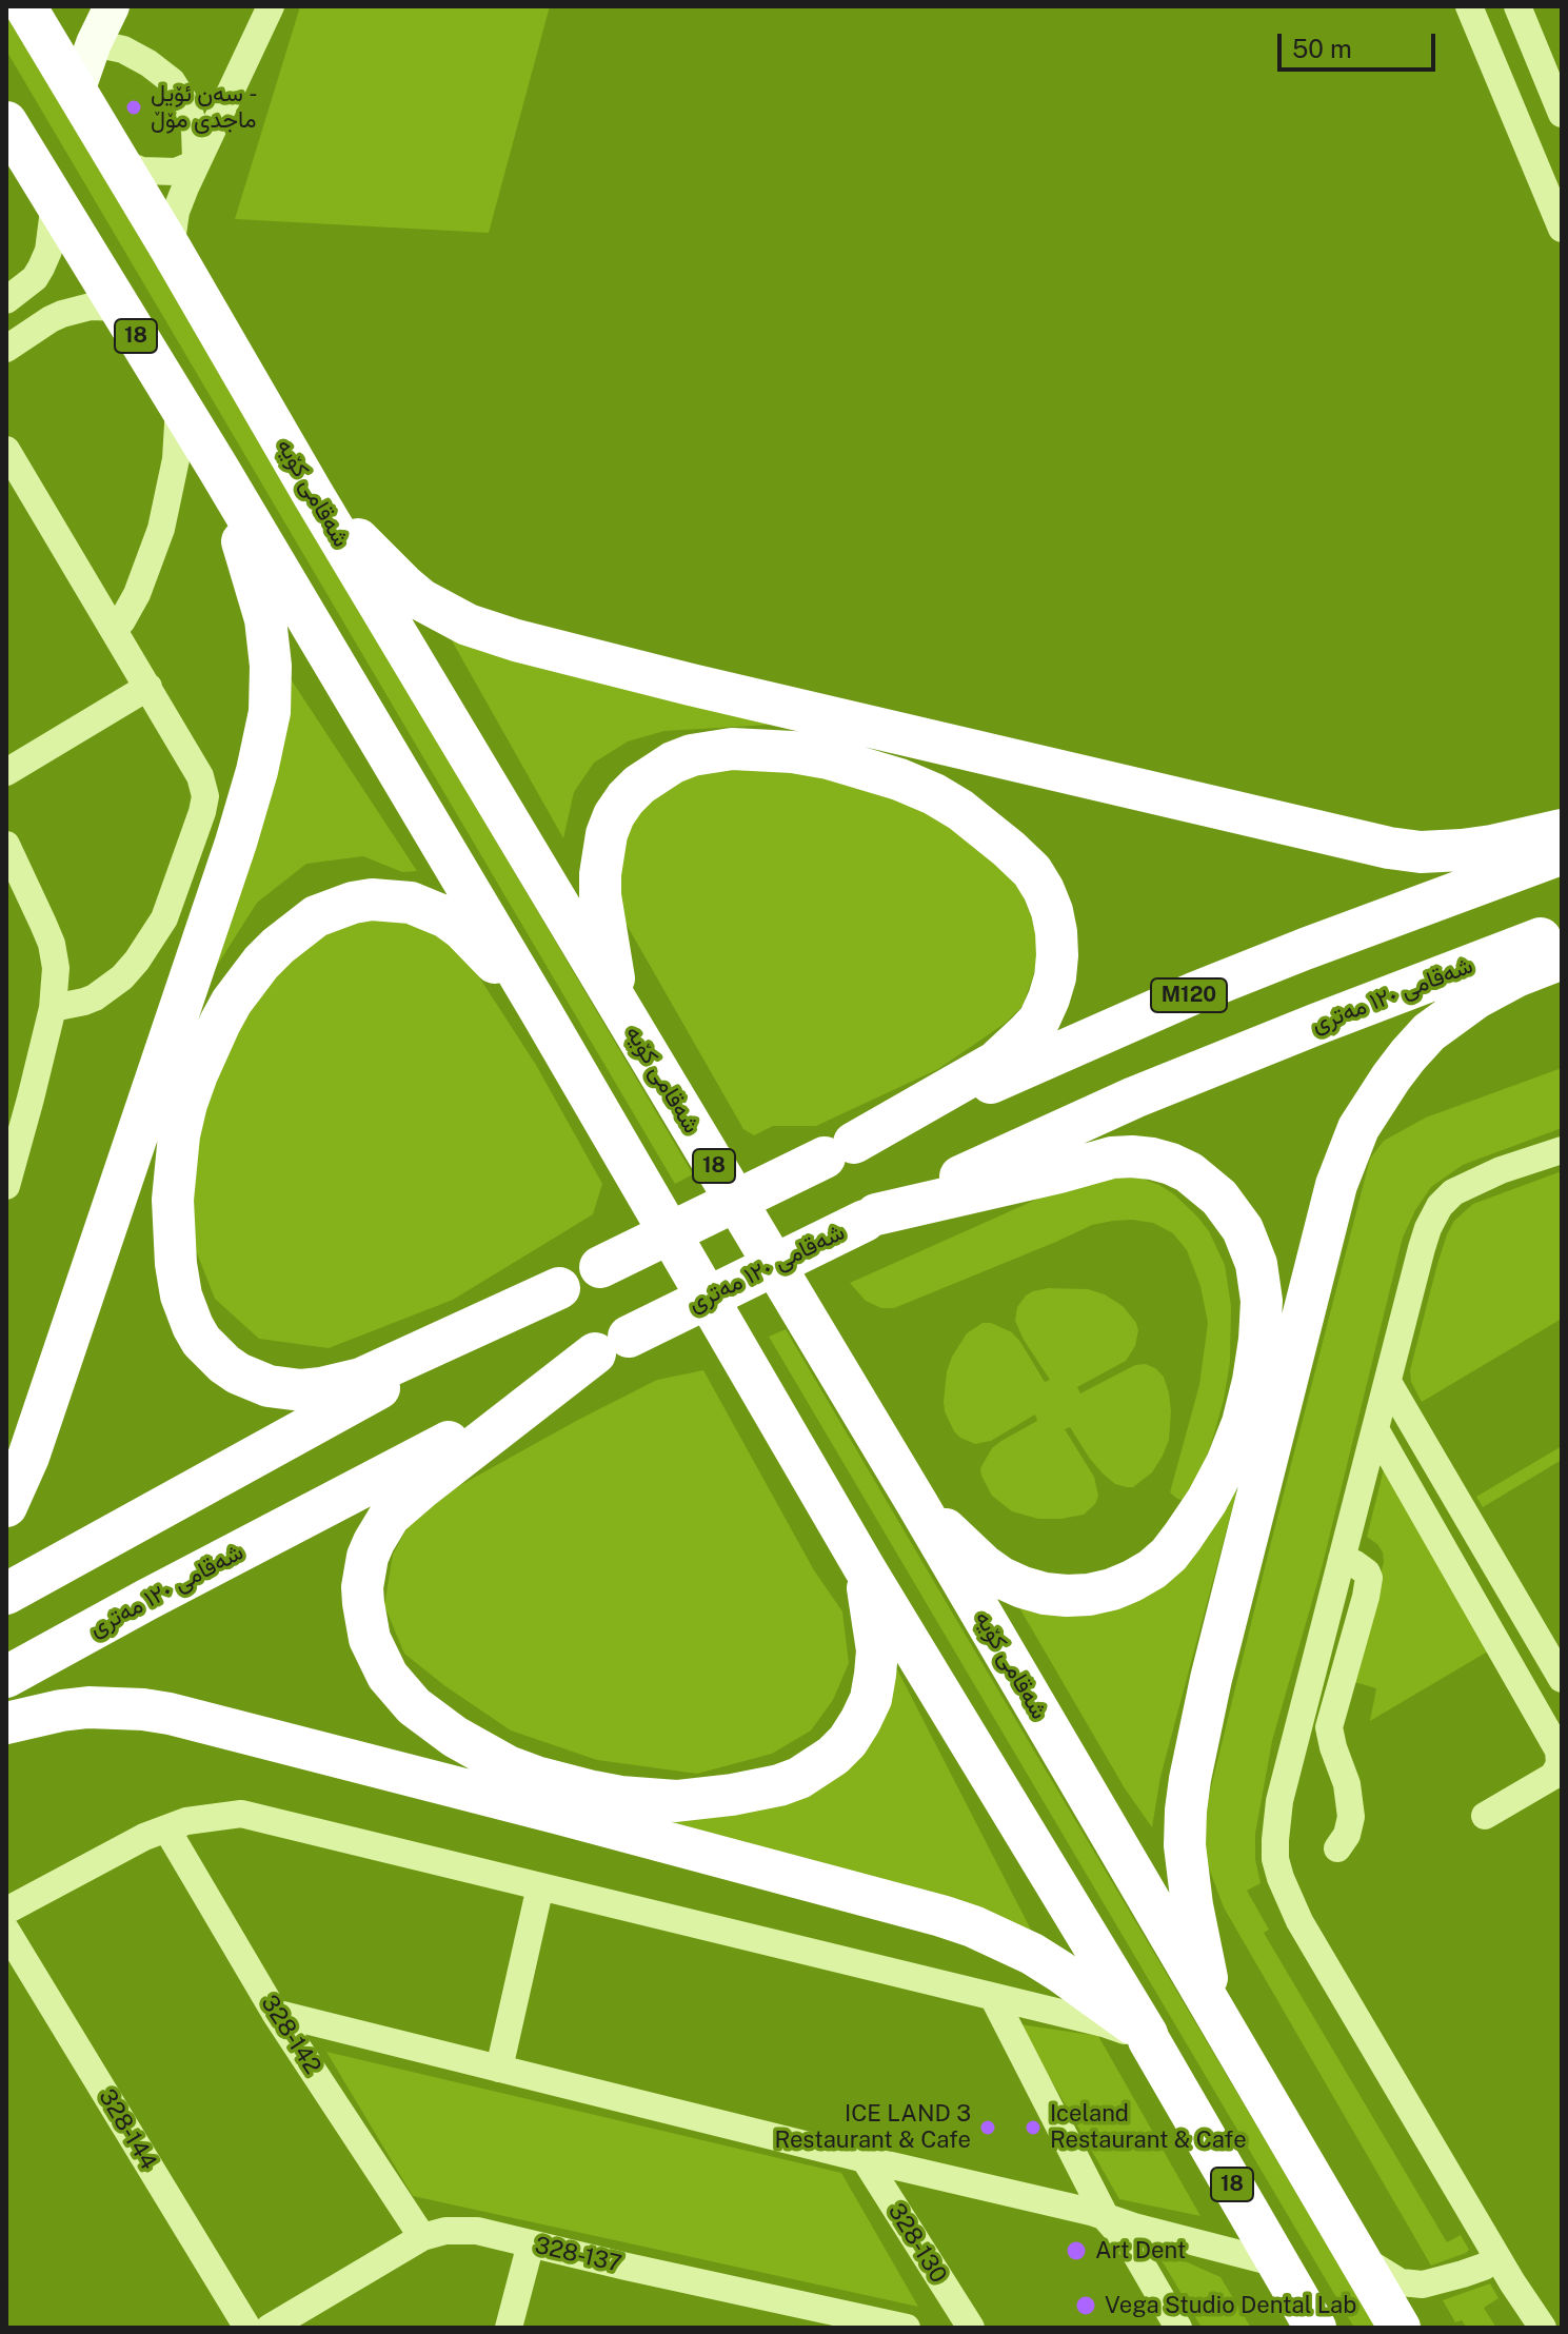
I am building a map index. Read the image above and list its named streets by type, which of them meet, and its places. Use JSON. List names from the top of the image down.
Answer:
{
  "streets": {
    "highway": [
      "18",
      "شەقامی کۆیە",
      "M120",
      "شەقامی ١٢٠ مەتری"
    ],
    "street": [
      "328-142",
      "328-144",
      "328-130",
      "328-137"
    ]
  },
  "crossings": [
    ["328-142", "328-137"]
  ],
  "places": [
    "سەن ئۆیل - ماجدی مۆڵ",
    "ICE LAND 3 Restaurant & Cafe",
    "Iceland Restaurant & Cafe",
    "Art Dent",
    "Vega Studio Dental Lab"
  ],
  "scale_bar": "50 m"
}
